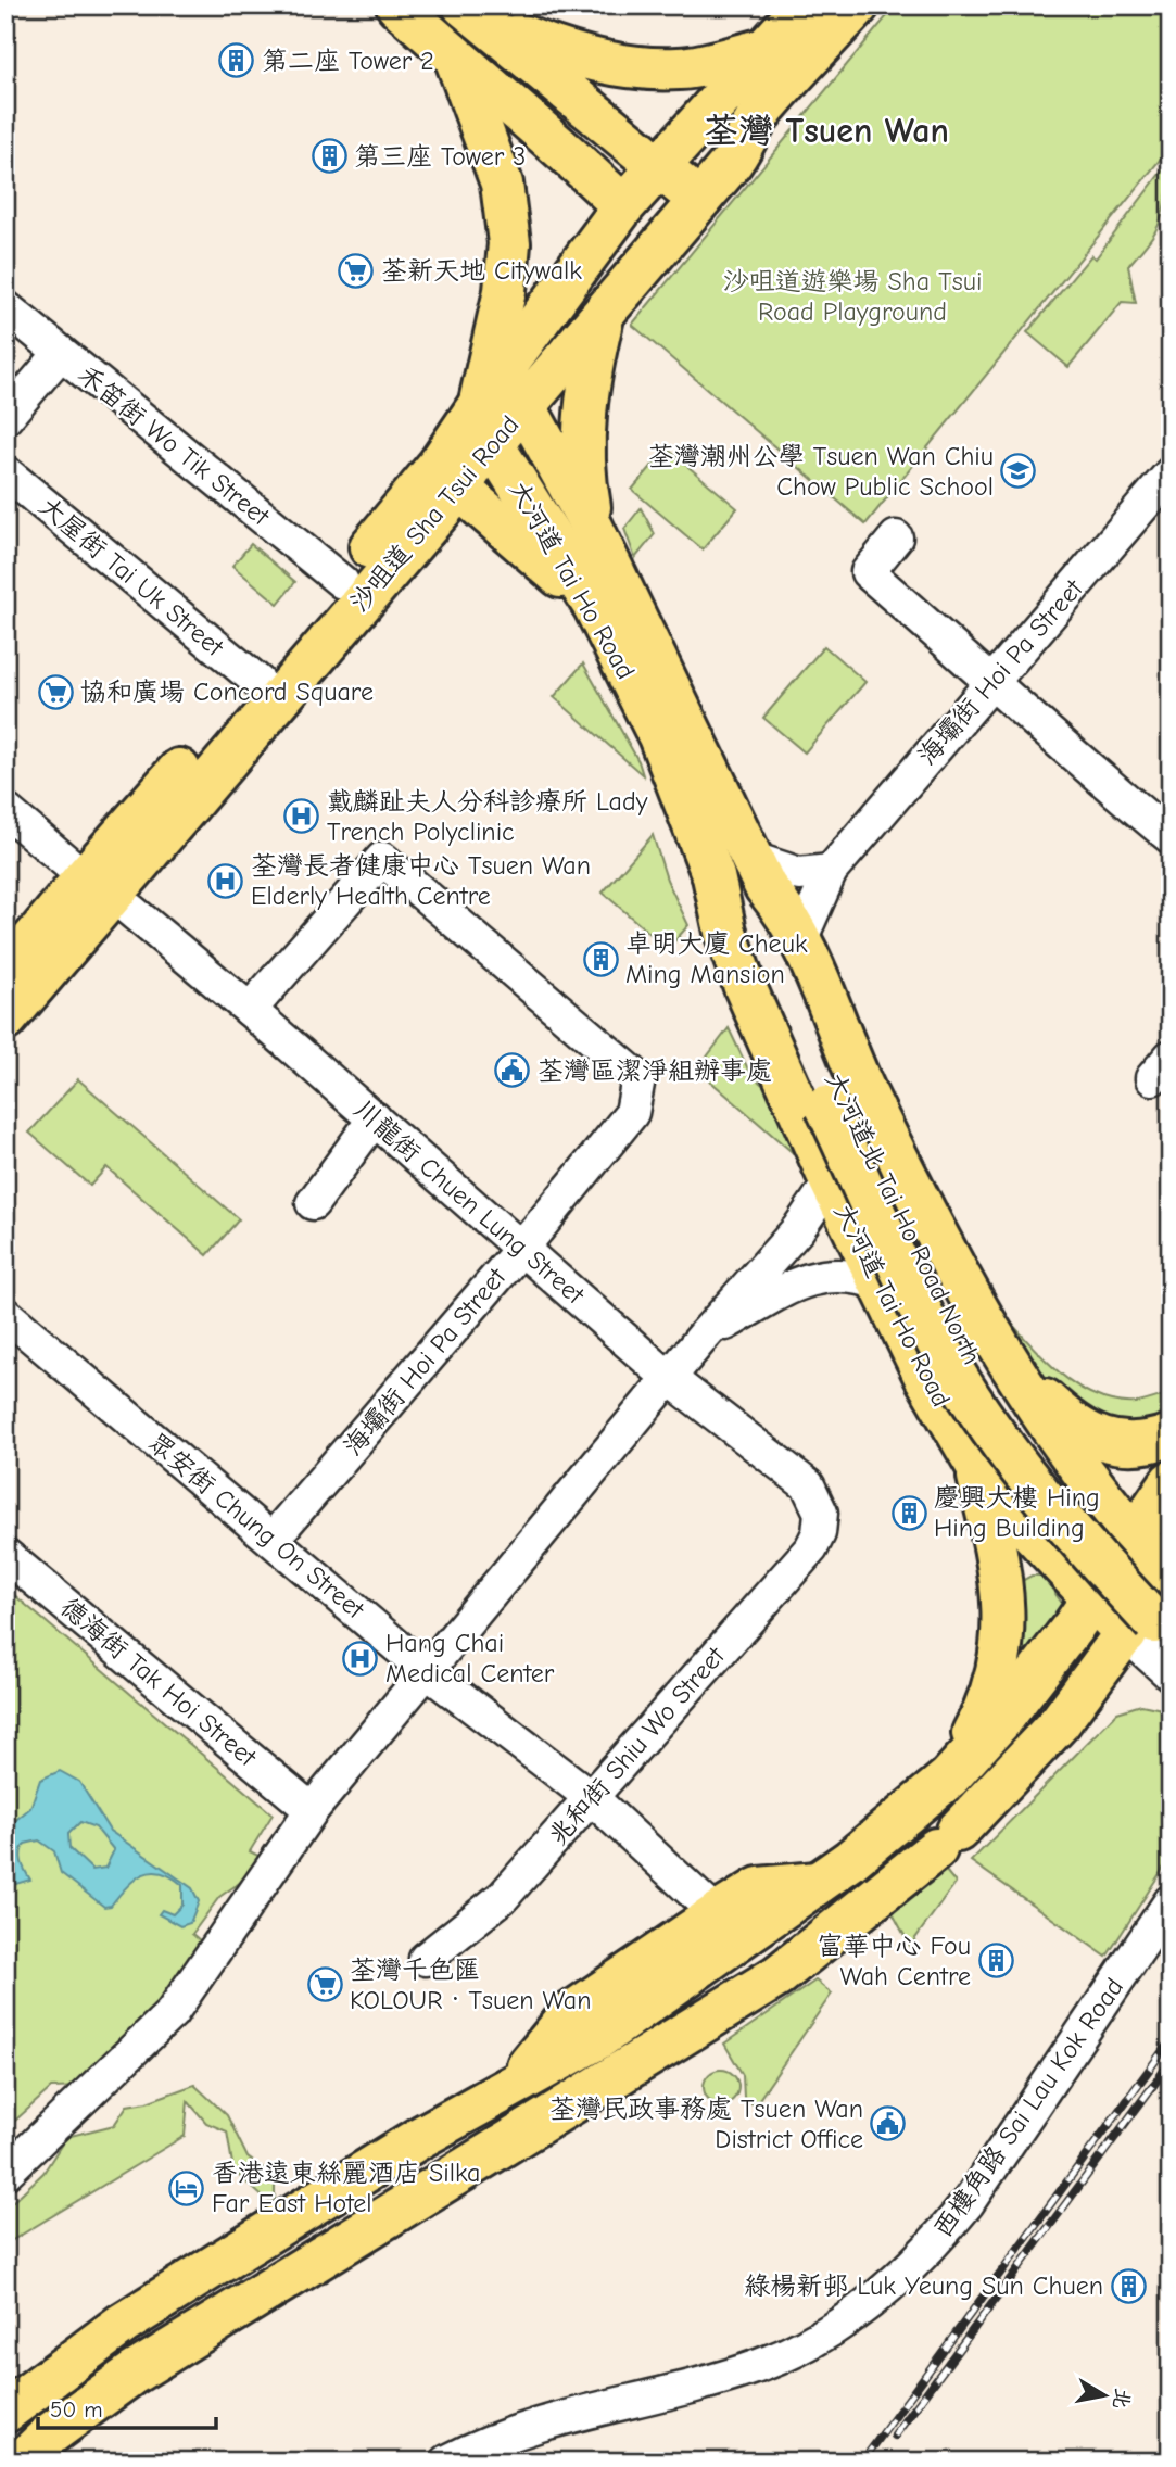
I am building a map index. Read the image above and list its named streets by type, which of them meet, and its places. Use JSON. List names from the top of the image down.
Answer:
{
  "streets": {
    "main road": ["沙咀道 Sha Tsui Road", "大河道 Tai Ho Road", "大河道北 Tai Ho Road North"],
    "street": [
      "禾笛街 Wo Tik Street",
      "大屋街 Tai Uk Street",
      "海壩街 Hoi Pa Street",
      "川龍街 Chuen Lung Street",
      "眾安街 Chung On Street",
      "德海街 Tak Hoi Street",
      "兆和街 Shiu Wo Street",
      "西樓角路 Sai Lau Kok Road"
    ]
  },
  "crossings": [
    ["禾笛街 Wo Tik Street", "沙咀道 Sha Tsui Road"],
    ["沙咀道 Sha Tsui Road", "大屋街 Tai Uk Street"],
    ["沙咀道 Sha Tsui Road", "大河道 Tai Ho Road"],
    ["沙咀道 Sha Tsui Road", "川龍街 Chuen Lung Street"],
    ["大河道 Tai Ho Road", "海壩街 Hoi Pa Street"],
    ["大河道 Tai Ho Road", "大河道北 Tai Ho Road North"],
    ["海壩街 Hoi Pa Street", "川龍街 Chuen Lung Street"],
    ["海壩街 Hoi Pa Street", "眾安街 Chung On Street"],
    ["川龍街 Chuen Lung Street", "兆和街 Shiu Wo Street"],
    ["眾安街 Chung On Street", "兆和街 Shiu Wo Street"]
  ],
  "districts": ["荃灣 Tsuen Wan"],
  "parks": ["沙咀道遊樂場 Sha Tsui Road Playground"],
  "places": {
    "building": [
      "第二座 Tower 2",
      "第三座 Tower 3",
      "卓明大廈 Cheuk Ming Mansion",
      "慶興大樓 Hing Hing Building",
      "富華中心 Fou Wah Centre",
      "綠楊新邨 Luk Yeung Sun Chuen"
    ],
    "supermarket": ["荃新天地 Citywalk", "協和廣場 Concord Square", "荃灣千色匯 KOLOUR‧Tsuen Wan"],
    "school or university": ["荃灣潮州公學 Tsuen Wan Chiu Chow Public School"],
    "hospital": ["戴麟趾夫人分科診療所 Lady Trench Polyclinic", "荃灣長者健康中心 Tsuen Wan Elderly Health Centre", "Hang Chai Medical Center"],
    "public building": ["荃灣區潔淨組辦事處", "荃灣民政事務處 Tsuen Wan District Office"],
    "hotel": ["香港遠東絲麗酒店 Silka Far East Hotel"]
  },
  "scale_bar": "50 m",
  "north": "right"
}
